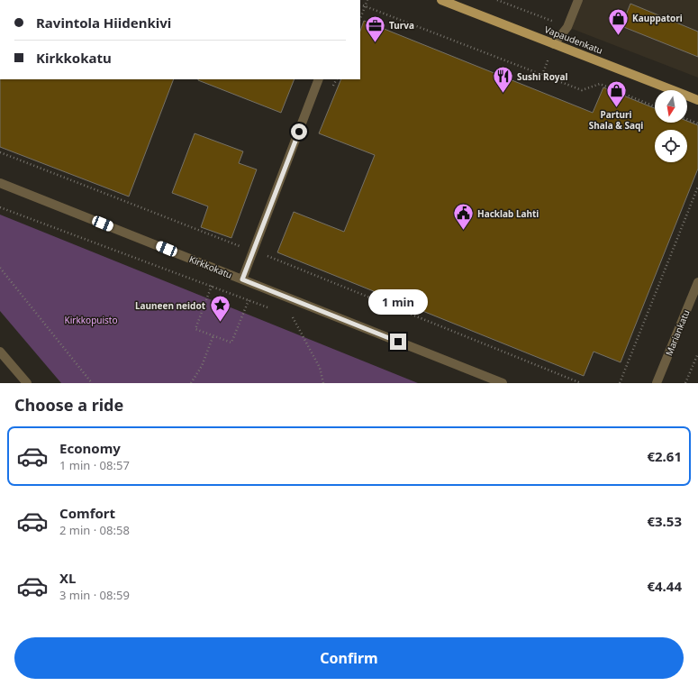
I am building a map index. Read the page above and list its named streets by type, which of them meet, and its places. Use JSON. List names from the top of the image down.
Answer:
{
  "streets": {
    "main road": ["Vapaudenkatu"],
    "street": ["Kirkkokatu", "Mariankatu"]
  },
  "parks": ["Kirkkopuisto"],
  "places": {
    "shop": ["Kauppatori", "Parturi Shala & Saqi"],
    "office": ["Turva"],
    "restaurant": ["Sushi Royal"],
    "public building": ["Hacklab Lahti"],
    "place": ["Launeen neidot"]
  },
  "north": "bottom",
  "page": {
    "banner": ["Ravintola Hiidenkivi", "Kirkkokatu"],
    "bubble": "1 min",
    "heading": "Choose a ride",
    "list": [
      {
        "name": "Economy",
        "note": "1 min · 08:57",
        "value": "€2.61"
      },
      {
        "name": "Comfort",
        "note": "2 min · 08:58",
        "value": "€3.53"
      },
      {
        "name": "XL",
        "note": "3 min · 08:59",
        "value": "€4.44"
      }
    ],
    "buttons": "Confirm"
  }
}
